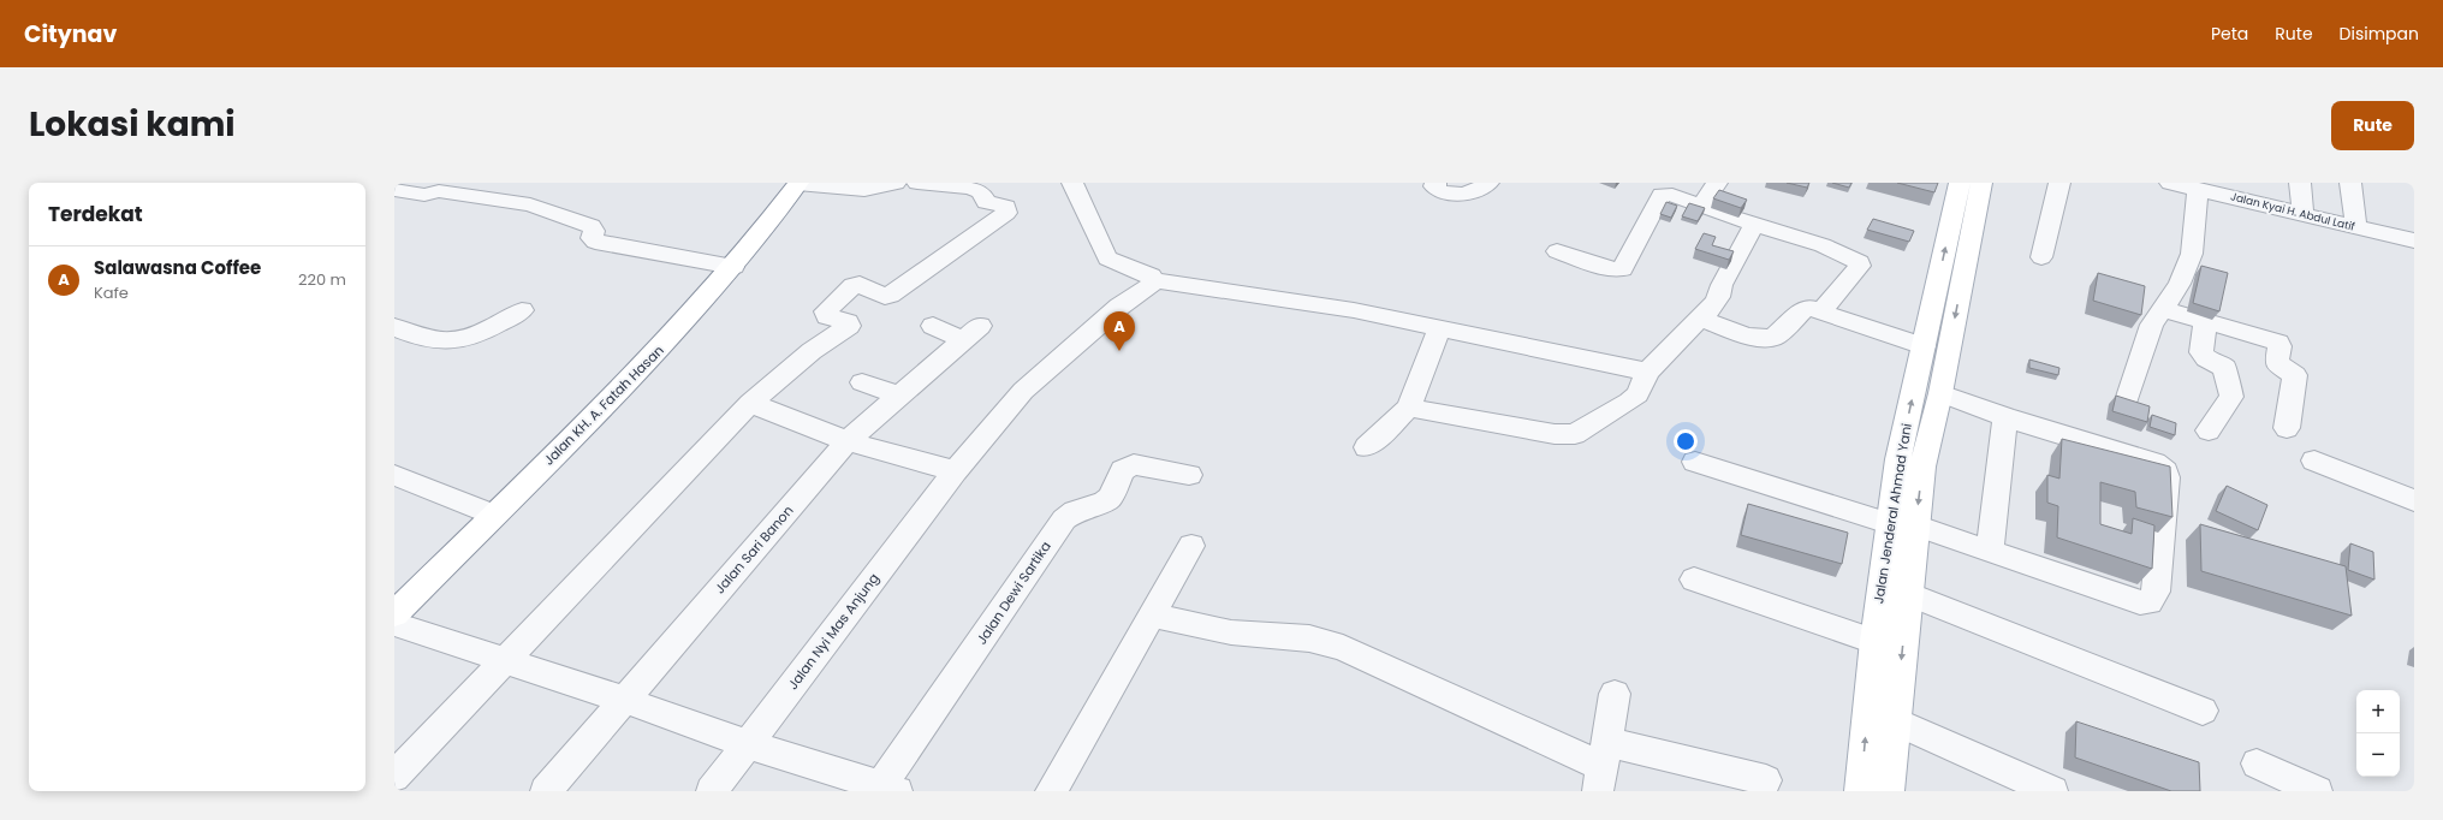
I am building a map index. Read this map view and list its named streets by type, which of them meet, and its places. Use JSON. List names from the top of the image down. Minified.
{"streets":{"main road":["Jalan KH. A. Fatah Hasan","Jalan Jenderal Ahmad Yani"],"street":["Jalan Kyai H. Abdul Latif","Jalan Sari Banon","Jalan Dewi Sartika","Jalan Nyi Mas Anjung"]},"page":{"header":"Citynav","nav":["Peta","Rute","Disimpan"],"title":"Lokasi kami","buttons":"Rute","heading":"Terdekat","list":[{"mark":"A","name":"Salawasna Coffee","note":"Kafe","value":"220 m"}],"pins":"A","map_buttons":["+","−"]}}
